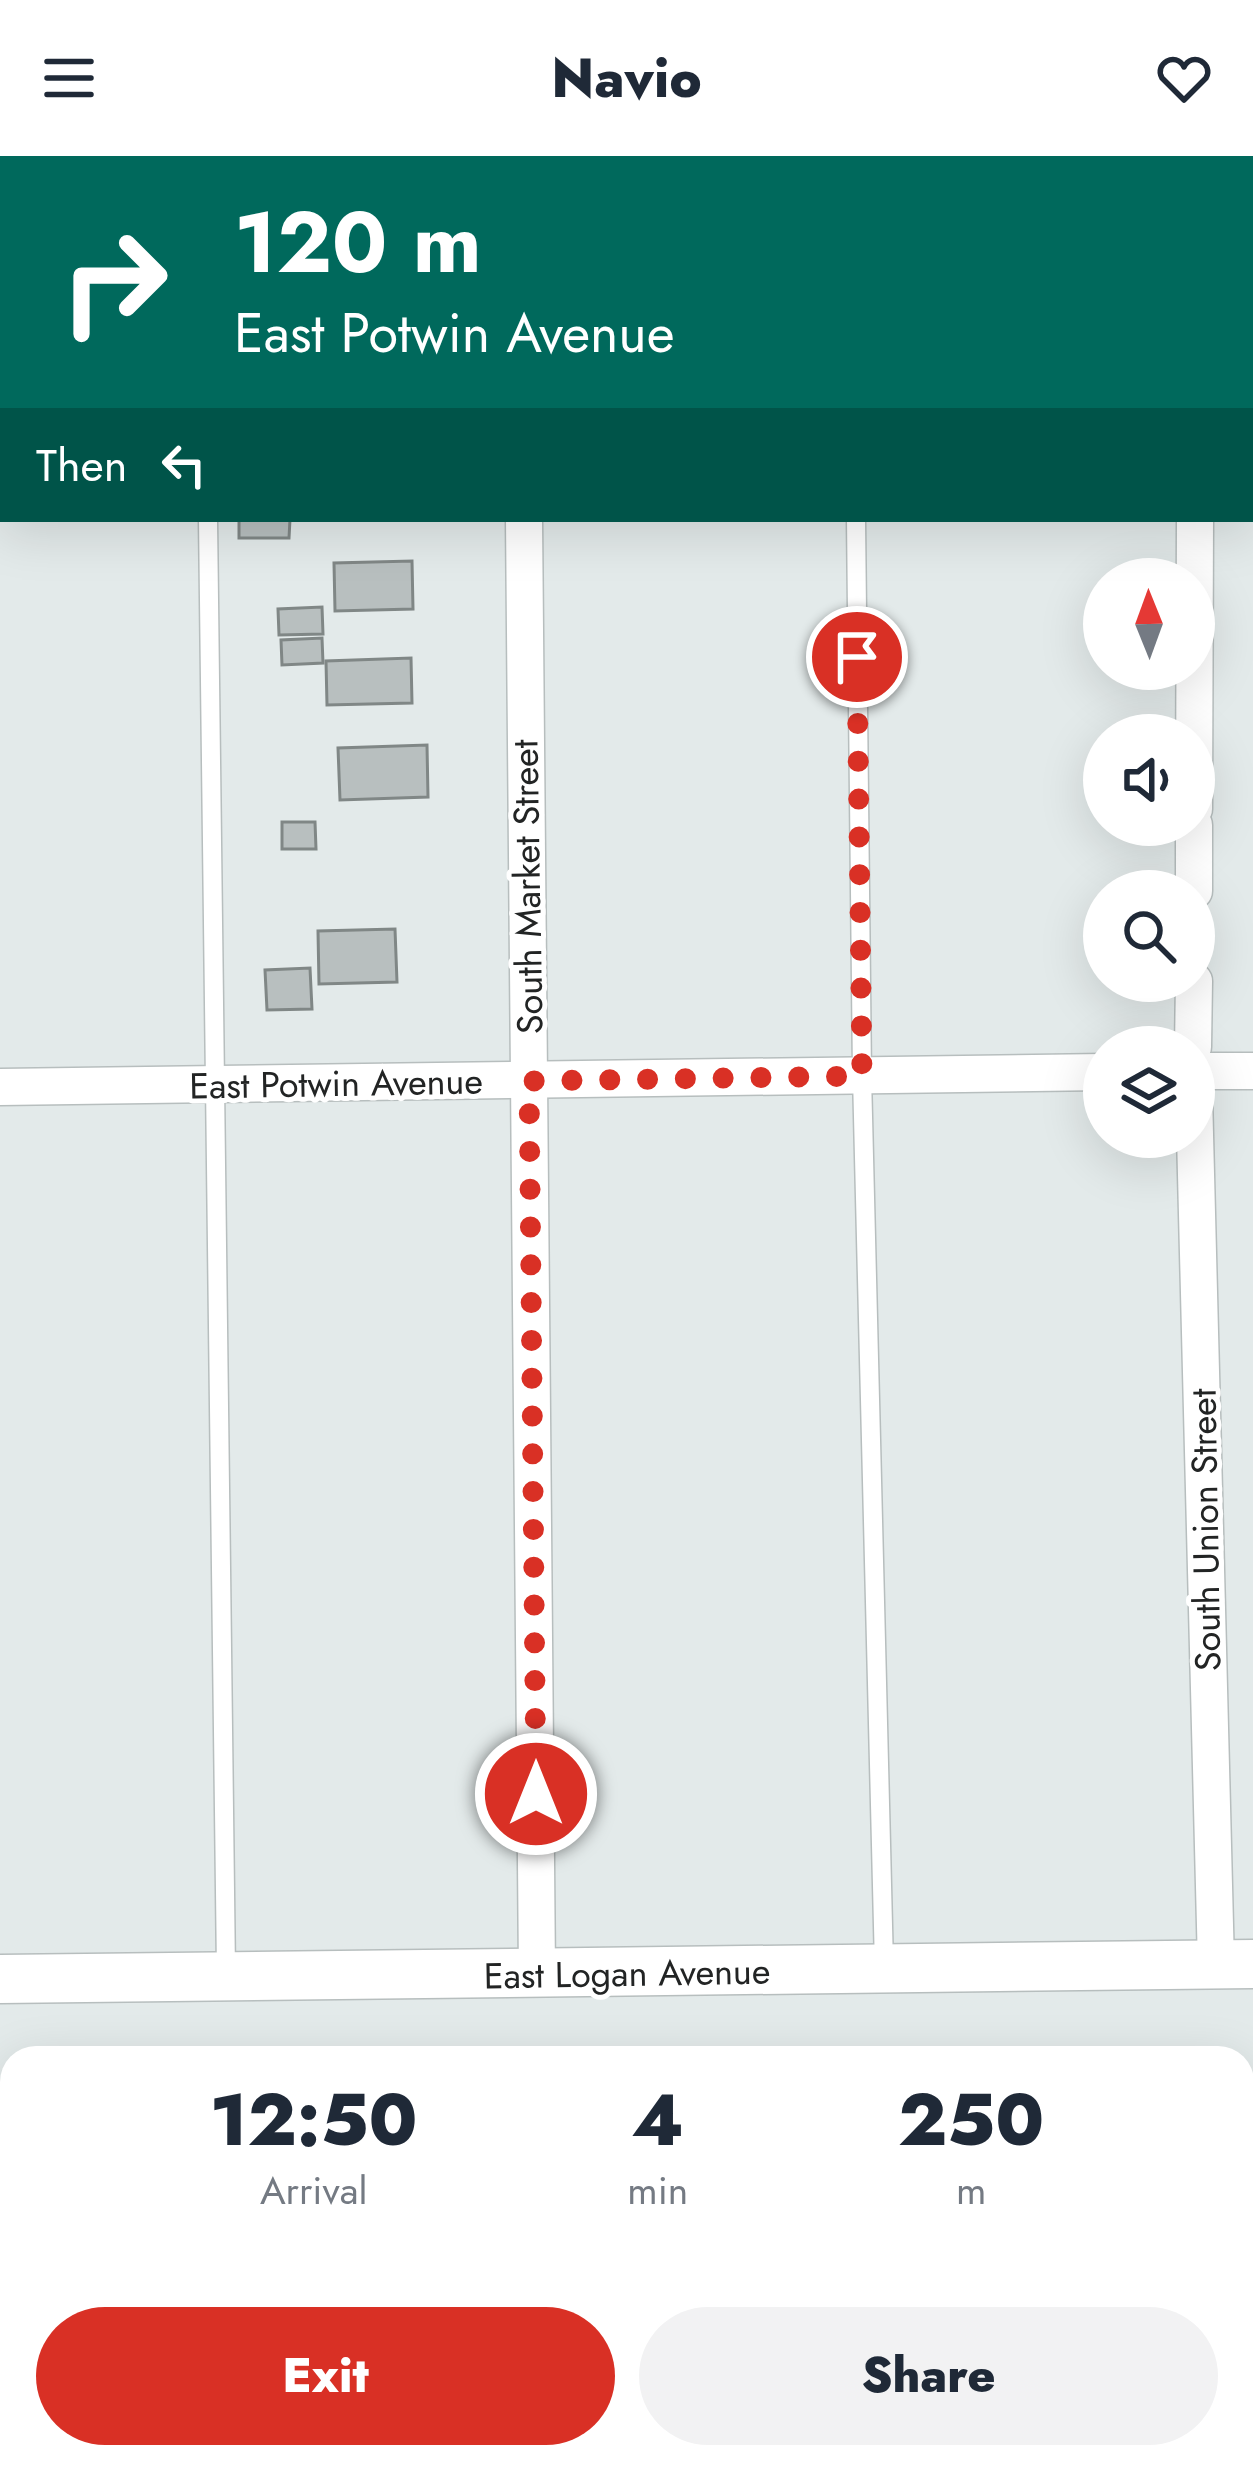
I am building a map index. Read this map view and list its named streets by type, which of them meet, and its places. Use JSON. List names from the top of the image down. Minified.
{"streets":{"street":["South Market Street","East Potwin Avenue","South Union Street","East Logan Avenue"]},"crossings":[["South Market Street","East Potwin Avenue"],["South Market Street","East Logan Avenue"],["South Union Street","East Logan Avenue"]],"north":"top","page":{"header":"Navio","turn":["120 m","East Potwin Avenue"],"then":"Then","eta":["12:50","Arrival","4","min","250","m"],"buttons":["Exit","Share"]}}
